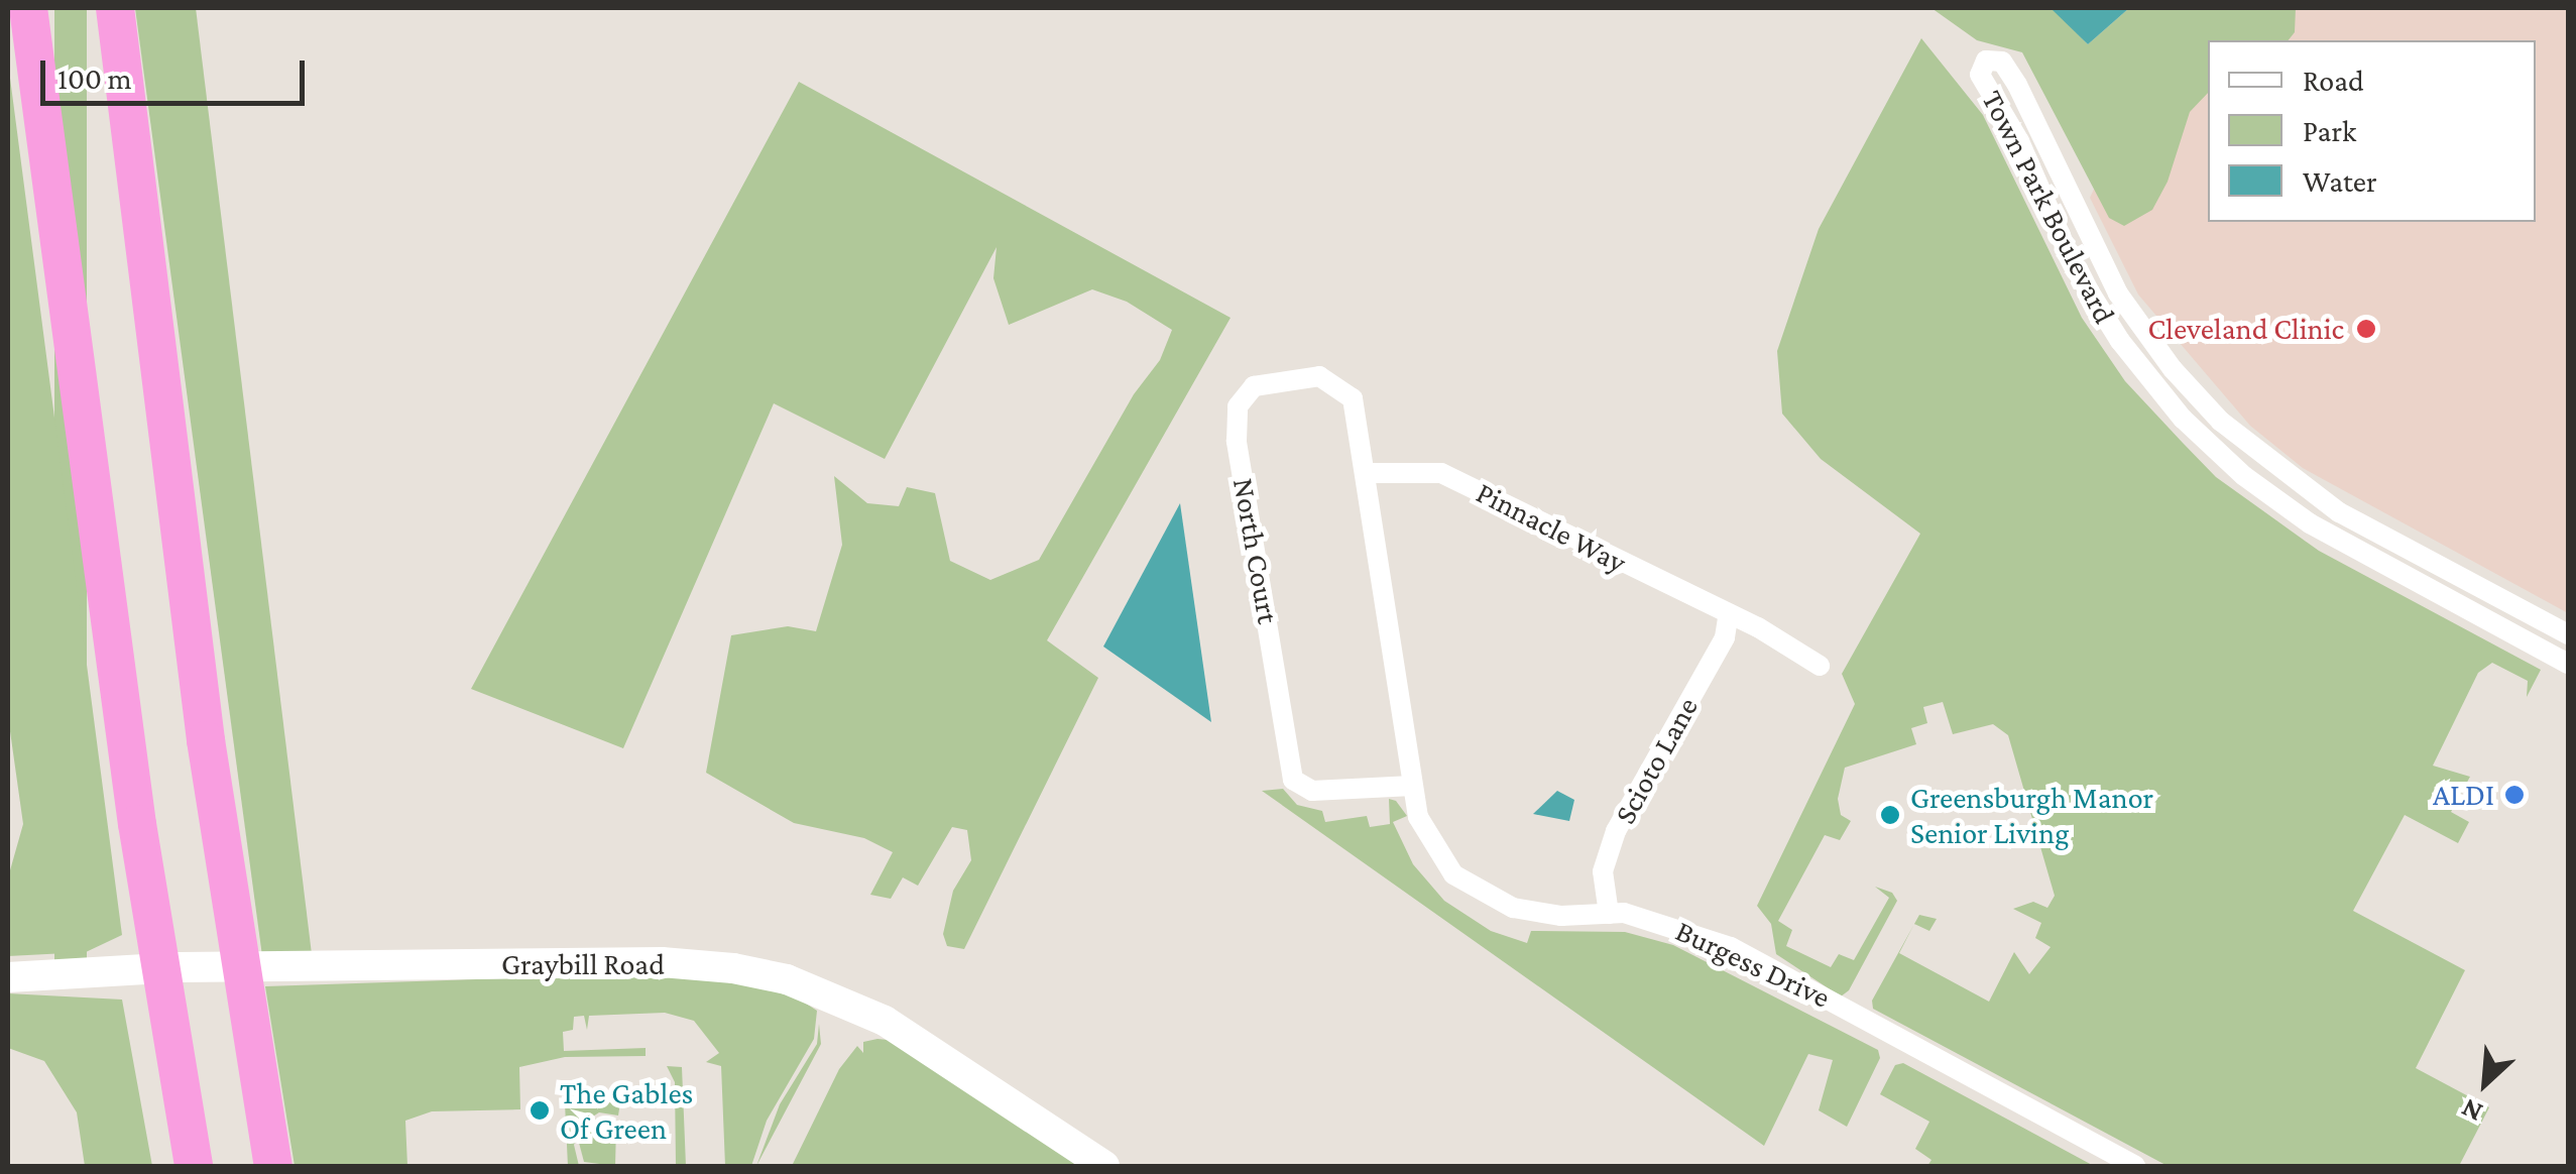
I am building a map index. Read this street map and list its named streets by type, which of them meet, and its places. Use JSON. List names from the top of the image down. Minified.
{"streets":{"street":["Town Park Boulevard","Pinnacle Way","North Court","Scioto Lane","Graybill Road","Burgess Drive"]},"crossings":[["Pinnacle Way","North Court"],["Pinnacle Way","Scioto Lane"],["Pinnacle Way","Burgess Drive"],["North Court","Burgess Drive"],["Scioto Lane","Burgess Drive"]],"places":["Cleveland Clinic","ALDI","Greensburgh Manor Senior Living","The Gables Of Green"],"legend":["Road","Park","Water"],"scale_bar":"100 m","north":"bottom left"}
